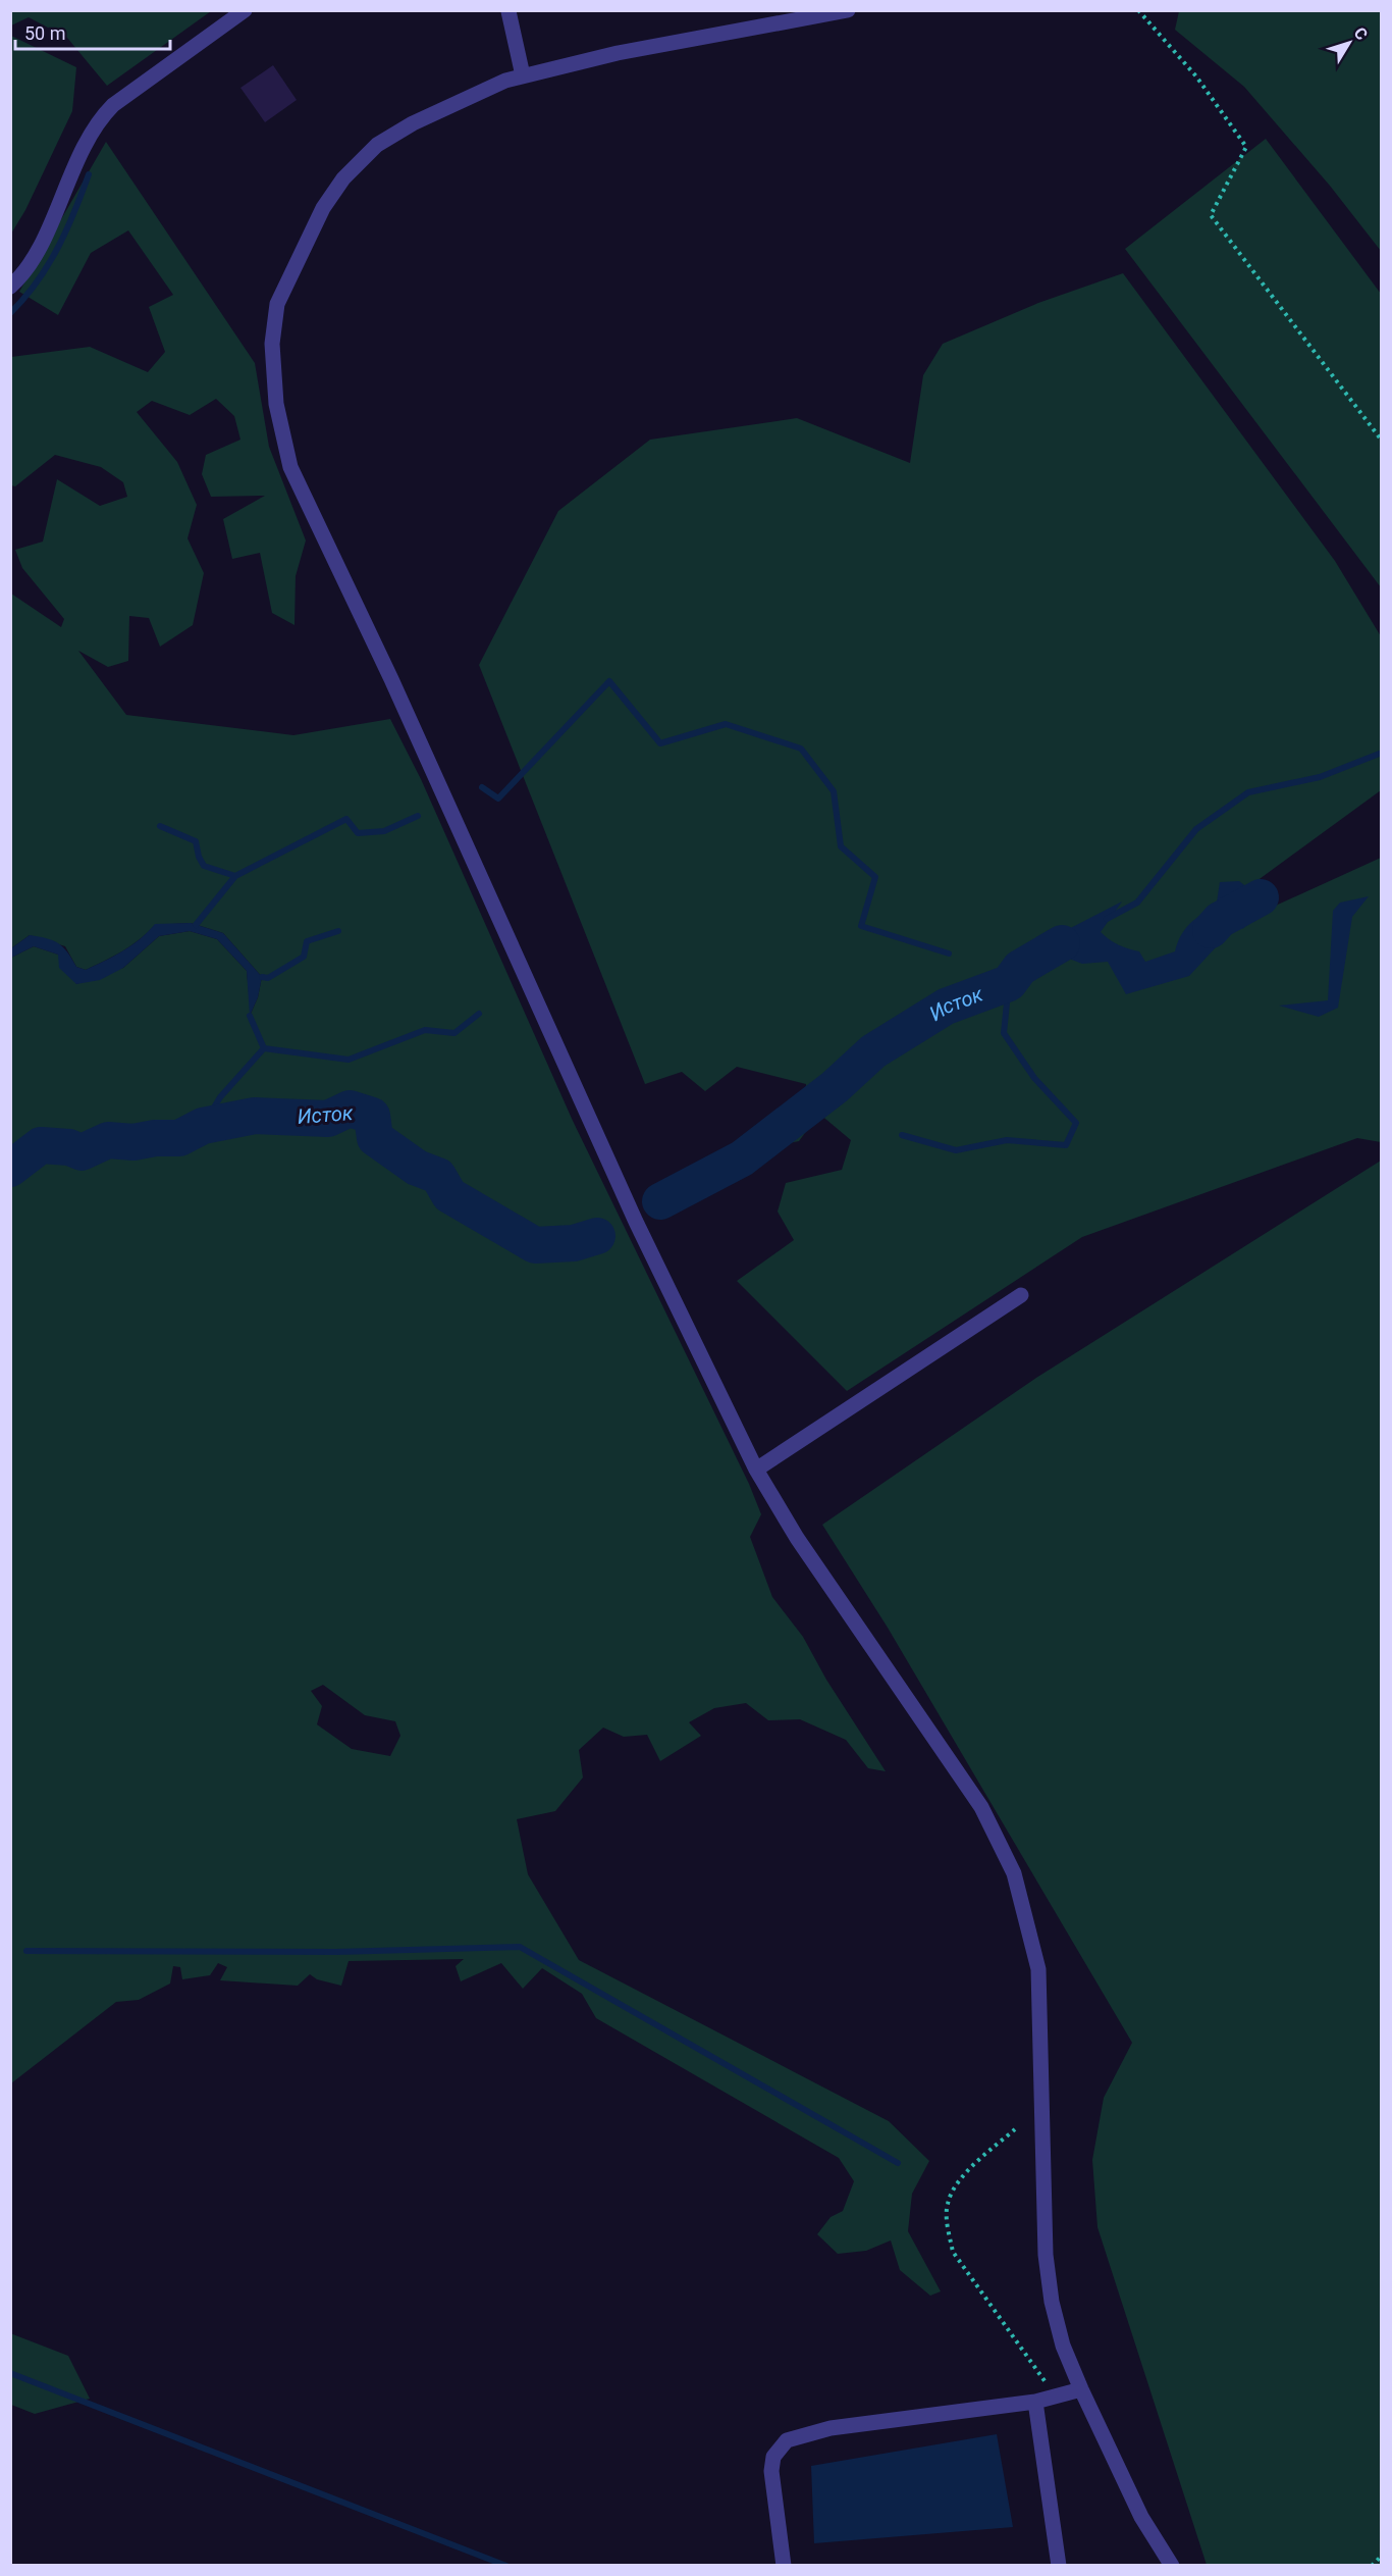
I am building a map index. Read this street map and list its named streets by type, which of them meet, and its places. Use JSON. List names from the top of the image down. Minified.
{"water":["Исток"],"scale_bar":"50 m","north":"top right"}
